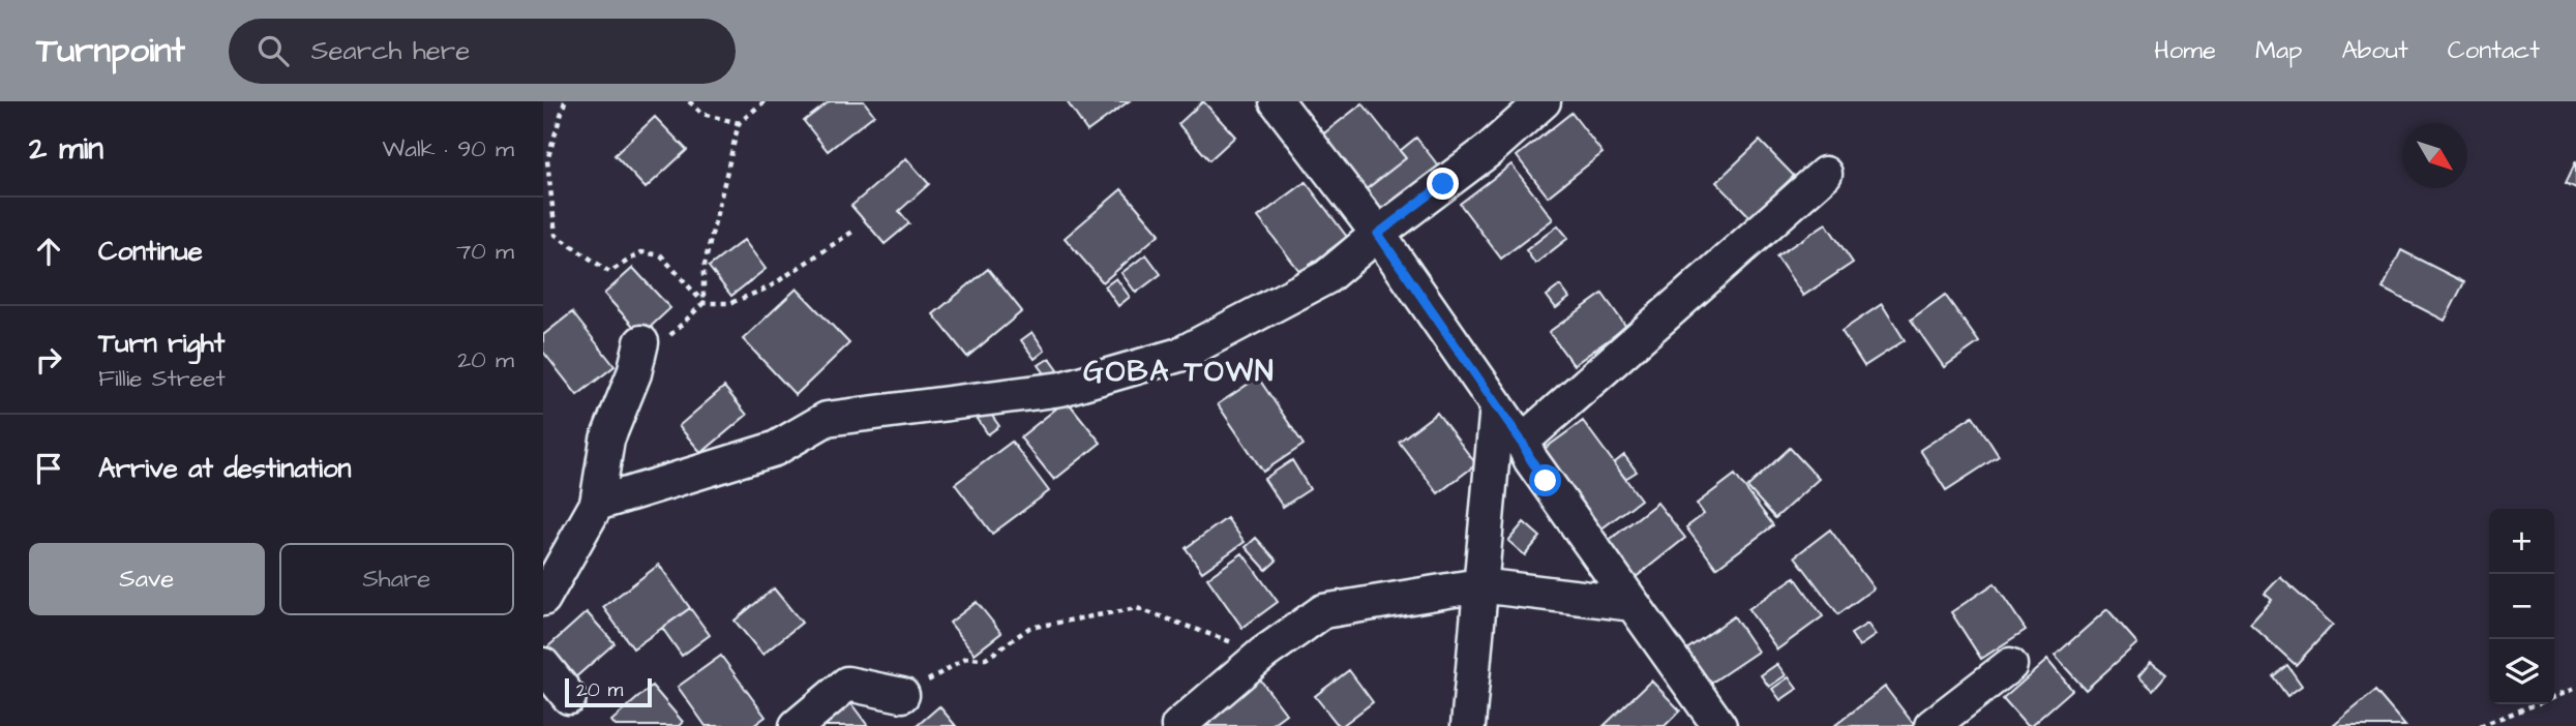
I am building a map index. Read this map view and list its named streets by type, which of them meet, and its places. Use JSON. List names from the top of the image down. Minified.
{"districts":["GOBA TOWN"],"scale_bar":"20 m","north":"bottom right","page":{"header":"Turnpoint","search":"Search here","nav":["Home","Map","About","Contact"],"heading":["2 min","Walk · 90 m"],"list":[["Continue","70 m"],["Turn right","Fillie Street","20 m"],"Arrive at destination"],"map_buttons":["+","−"],"buttons":["Save","Share"],"scale":"20 m"}}
